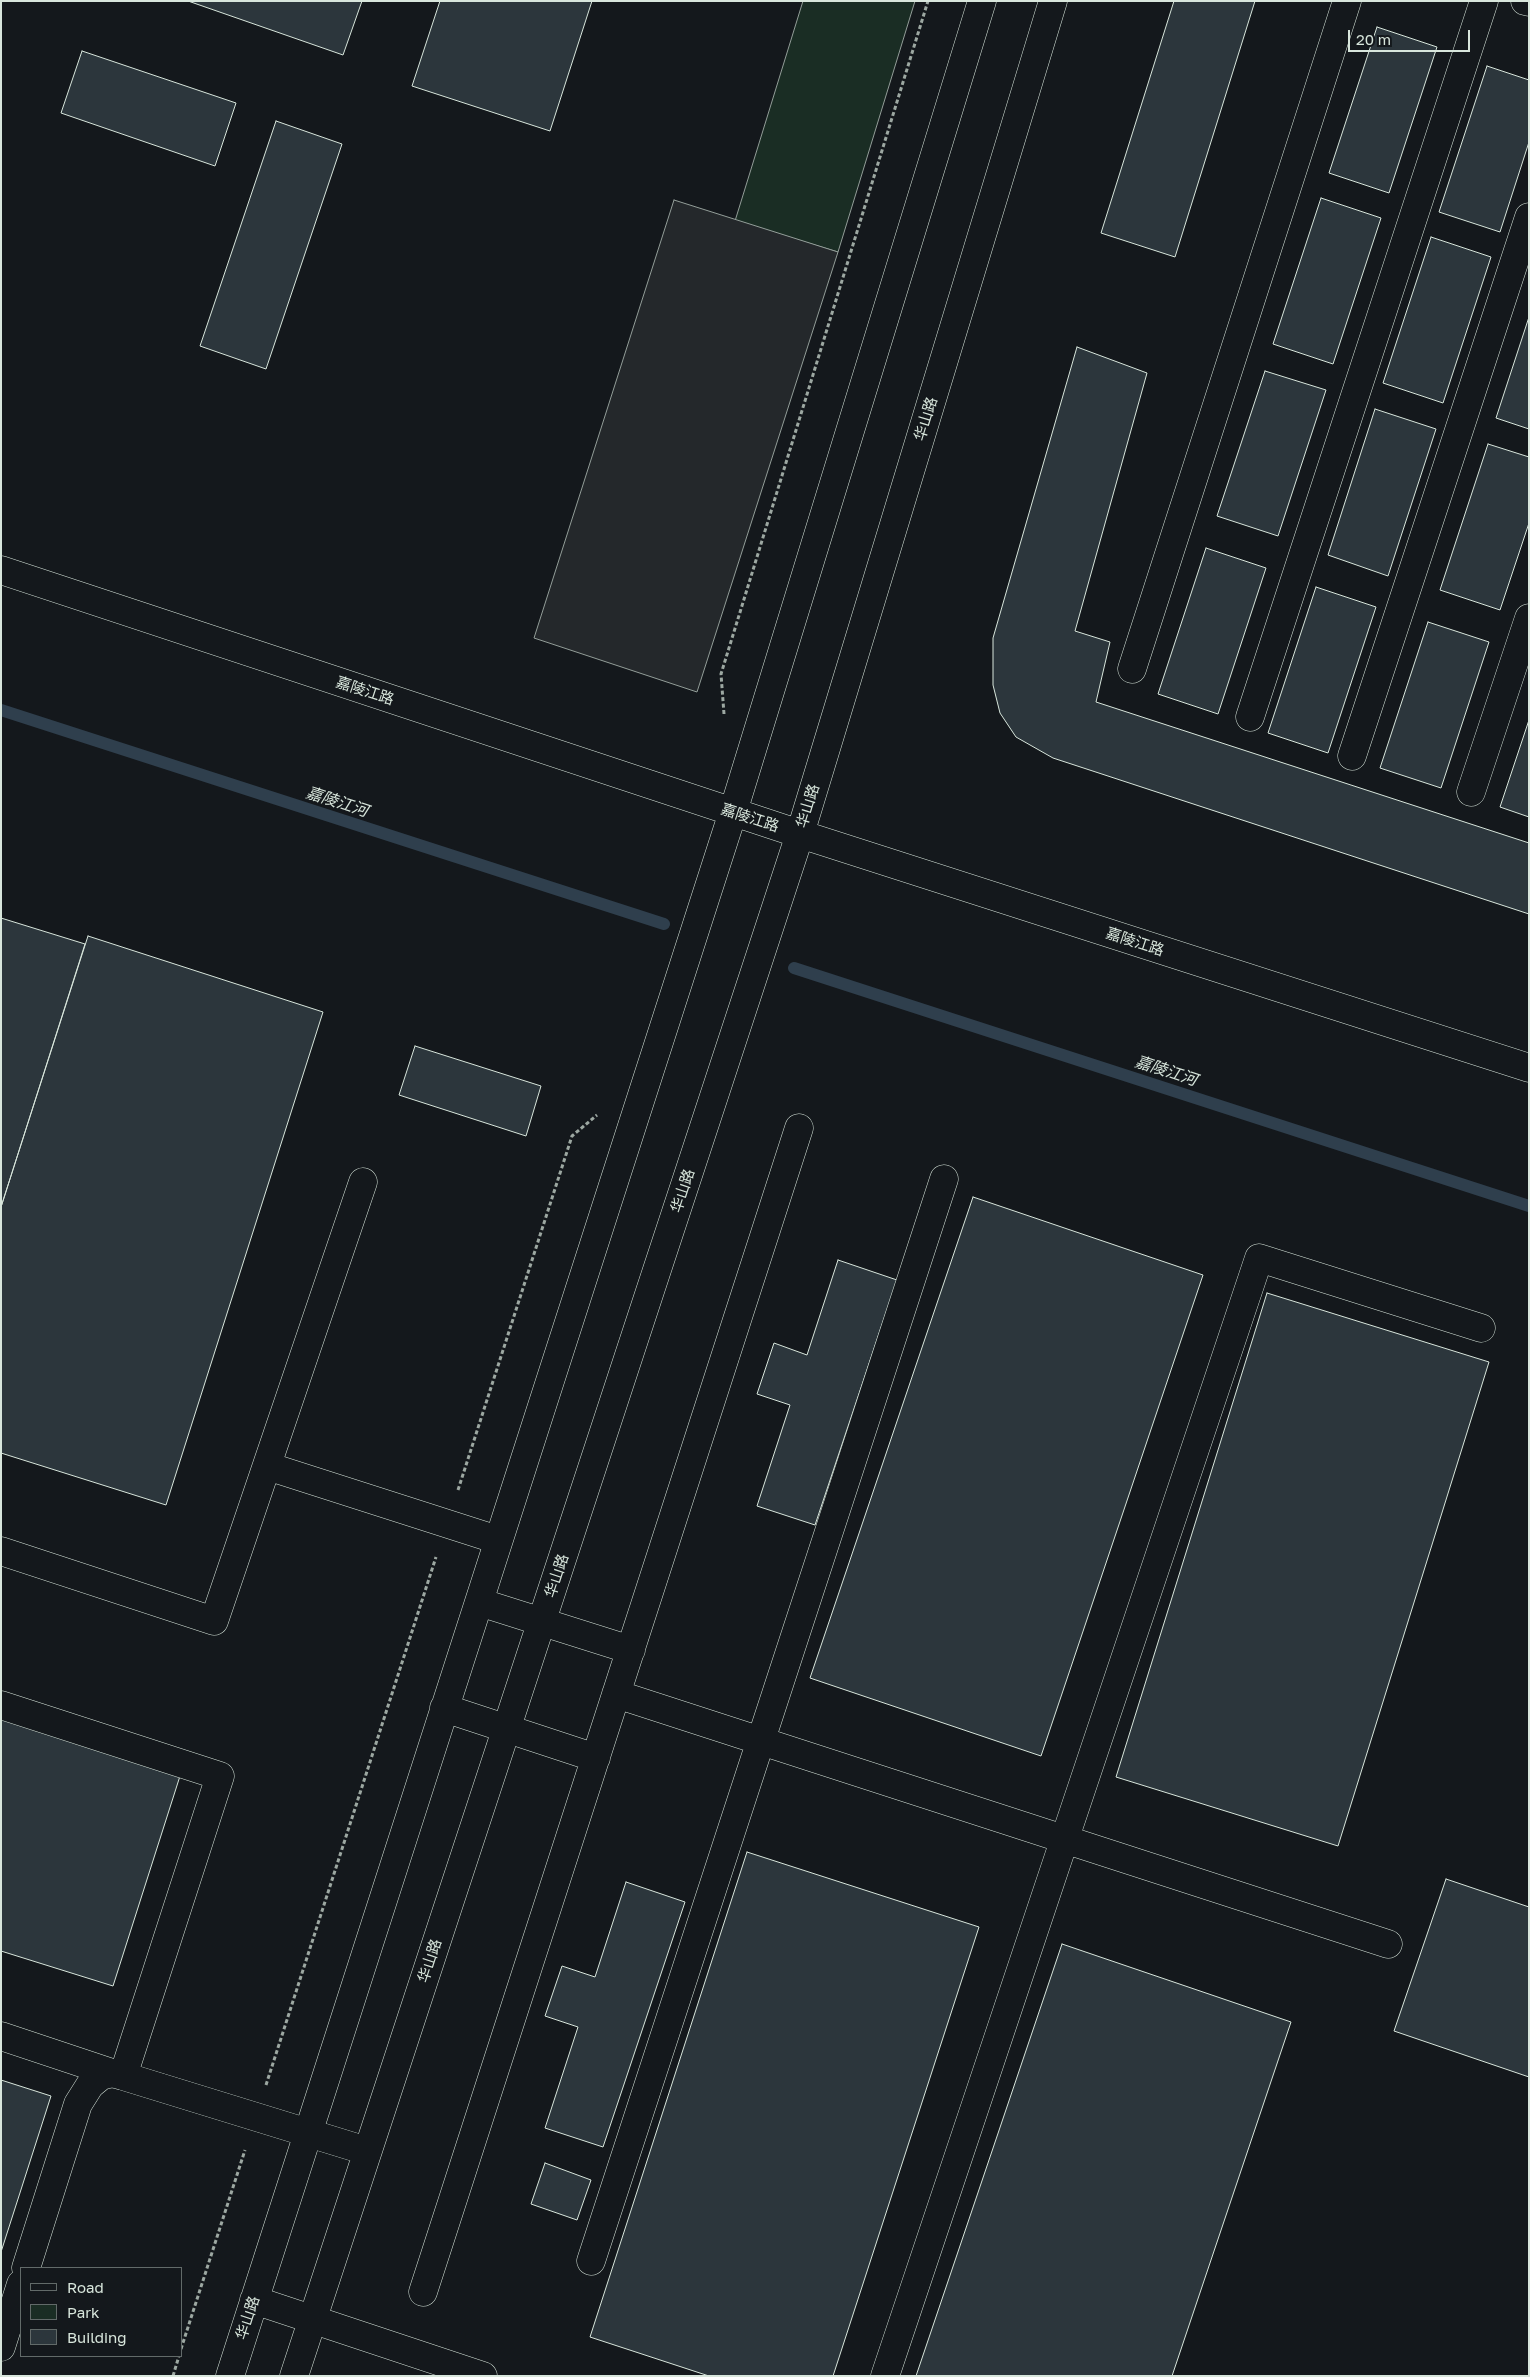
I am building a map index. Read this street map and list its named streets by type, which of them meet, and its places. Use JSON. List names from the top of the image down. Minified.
{"streets":{"street":["华山路","嘉陵江路"]},"crossings":[["华山路","嘉陵江路"]],"water":["嘉陵江河"],"legend":["Road","Park","Building"],"scale_bar":"20 m"}
